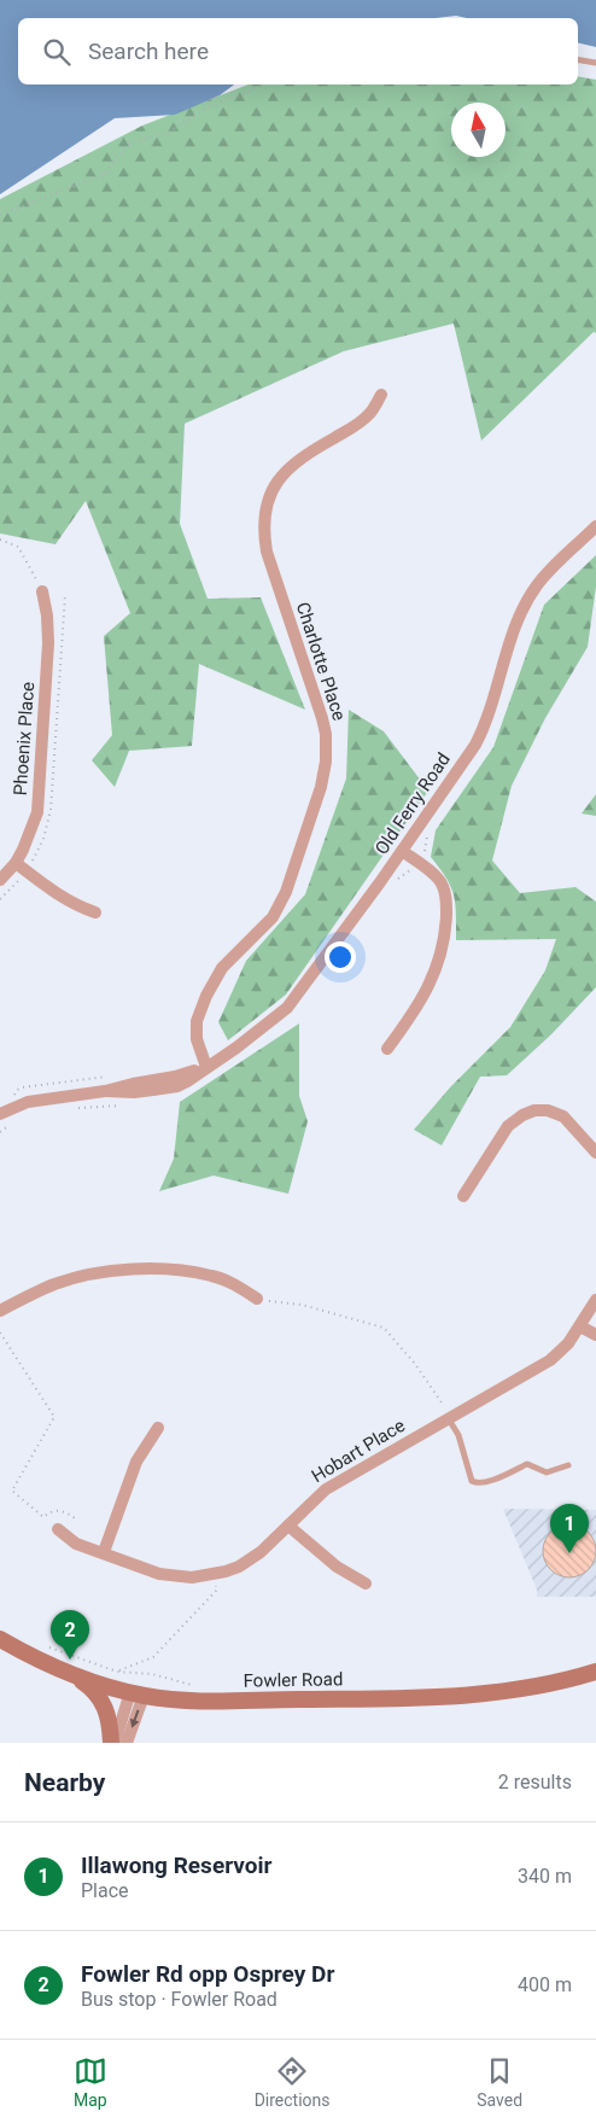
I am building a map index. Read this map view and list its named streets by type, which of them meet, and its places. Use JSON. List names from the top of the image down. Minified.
{"streets":{"street":["Charlotte Place","Phoenix Place","Old Ferry Road","Hobart Place","Fowler Road"]},"crossings":[["Charlotte Place","Old Ferry Road"]],"north":"top","page":{"search":"Search here","pins":["1","2"],"heading":["Nearby","2 results"],"list":[{"mark":"1","name":"Illawong Reservoir","note":"Place","value":"340 m"},{"mark":"2","name":"Fowler Rd opp Osprey Dr","note":"Bus stop · Fowler Road","value":"400 m"}],"nav":["Map","Directions","Saved"]}}
